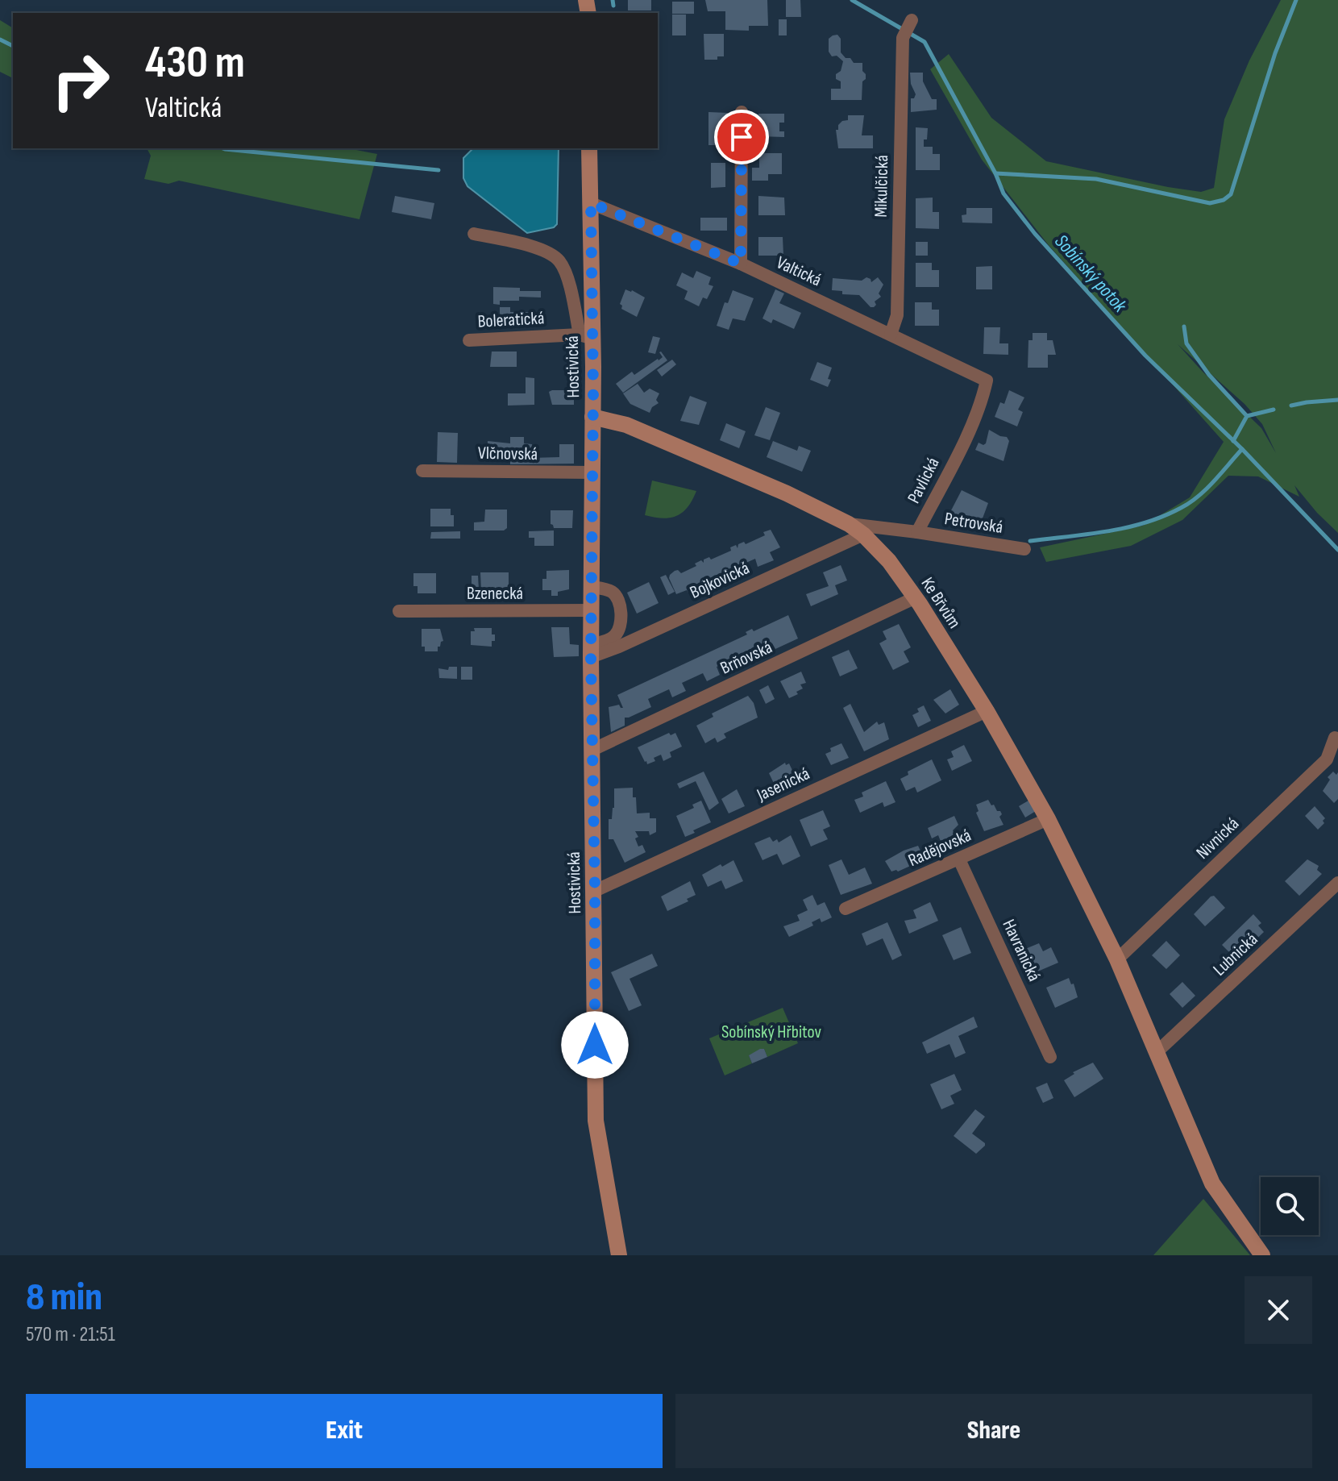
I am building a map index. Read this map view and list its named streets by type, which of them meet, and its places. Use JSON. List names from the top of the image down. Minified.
{"streets":{"street":["Mikulčická","Valtická","Boleratická","Hostivická","Vlčnovská","Pavlická","Petrovská","Bojkovická","Bzenecká","Ke Břvům","Brňovská","Jasenická","Nivnická","Radějovská","Havranická","Lubnická"]},"crossings":[["Mikulčická","Valtická"],["Valtická","Hostivická"],["Valtická","Pavlická"],["Boleratická","Hostivická"],["Hostivická","Vlčnovská"],["Hostivická","Bojkovická"],["Hostivická","Bzenecká"],["Hostivická","Ke Břvům"],["Hostivická","Brňovská"],["Hostivická","Jasenická"],["Pavlická","Petrovská"],["Pavlická","Ke Břvům"],["Bojkovická","Ke Břvům"],["Ke Břvům","Brňovská"],["Ke Břvům","Jasenická"],["Ke Břvům","Nivnická"],["Ke Břvům","Radějovská"],["Ke Břvům","Lubnická"],["Radějovská","Havranická"]],"water":["Sobínský potok"],"parks":["Sobínský Hřbitov"],"page":{"turn":["430 m","Valtická"],"heading":["8 min","570 m · 21:51"],"buttons":["Exit","Share"]}}
